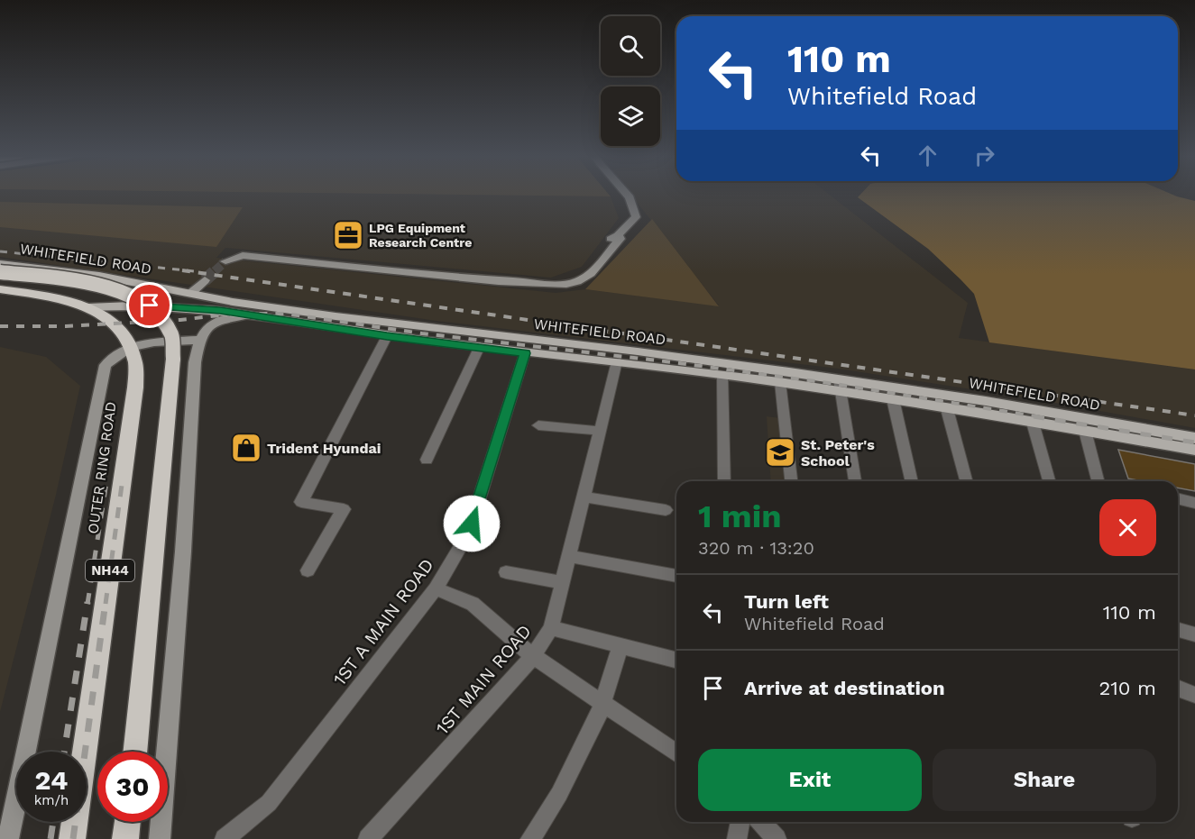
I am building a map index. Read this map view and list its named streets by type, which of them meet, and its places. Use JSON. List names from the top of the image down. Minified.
{"streets":{"highway":["OUTER RING ROAD","NH44"],"main road":["WHITEFIELD ROAD"],"street":["1ST A MAIN ROAD","1ST MAIN ROAD"]},"crossings":[["WHITEFIELD ROAD","OUTER RING ROAD"],["WHITEFIELD ROAD","1ST A MAIN ROAD"],["WHITEFIELD ROAD","1ST MAIN ROAD"]],"places":{"office":["LPG Equipment Research Centre"],"shop":["Trident Hyundai"],"school or university":["St. Peter's School"]},"page":{"turn":["110 m","Whitefield Road"],"heading":["1 min","320 m · 13:20"],"list":[{"name":"Turn left","note":"Whitefield Road","value":"110 m"},{"name":"Arrive at destination","value":"210 m"}],"buttons":["Exit","Share"],"speed":"24 km/h","limit":"30"}}
